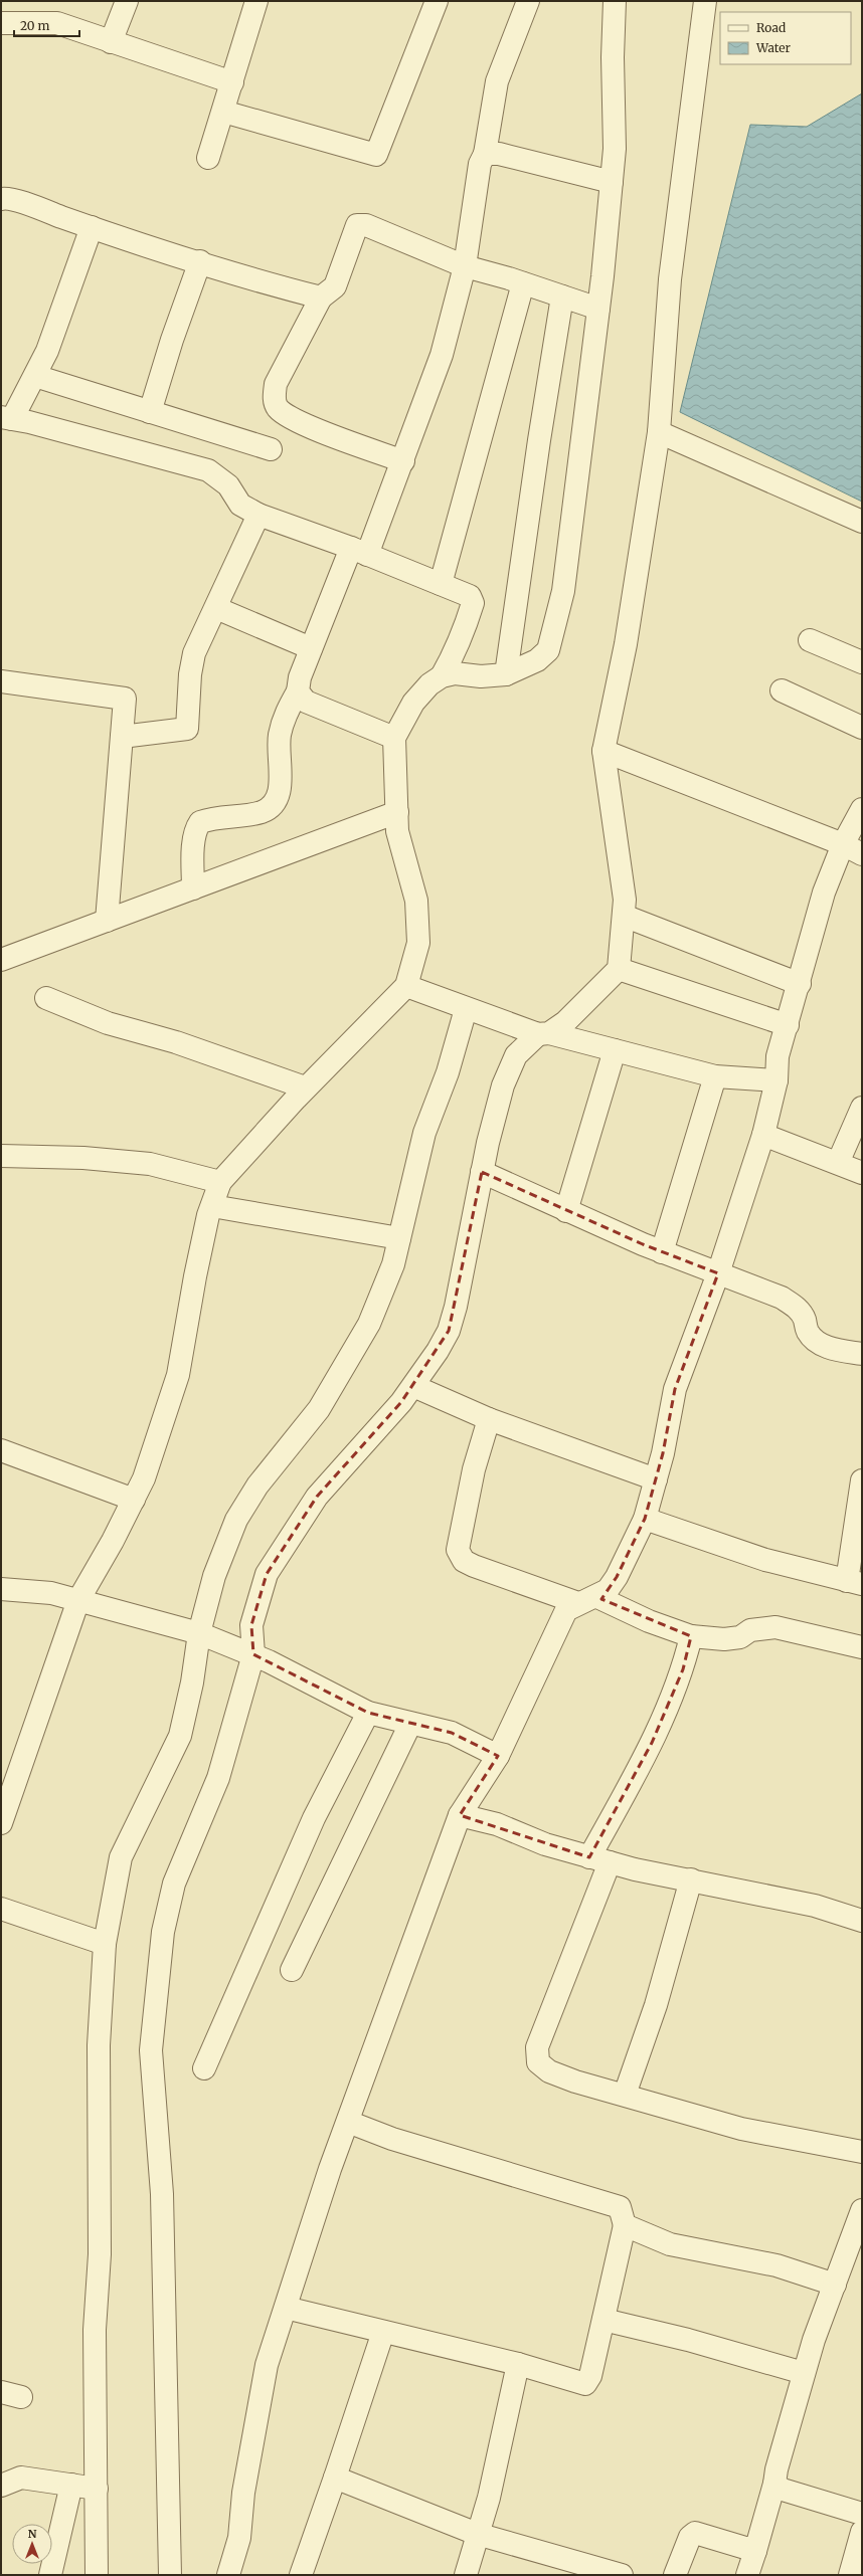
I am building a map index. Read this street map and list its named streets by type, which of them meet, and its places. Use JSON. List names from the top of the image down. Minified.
{"legend":["Road","Water"],"scale_bar":"20 m","north":"top"}
